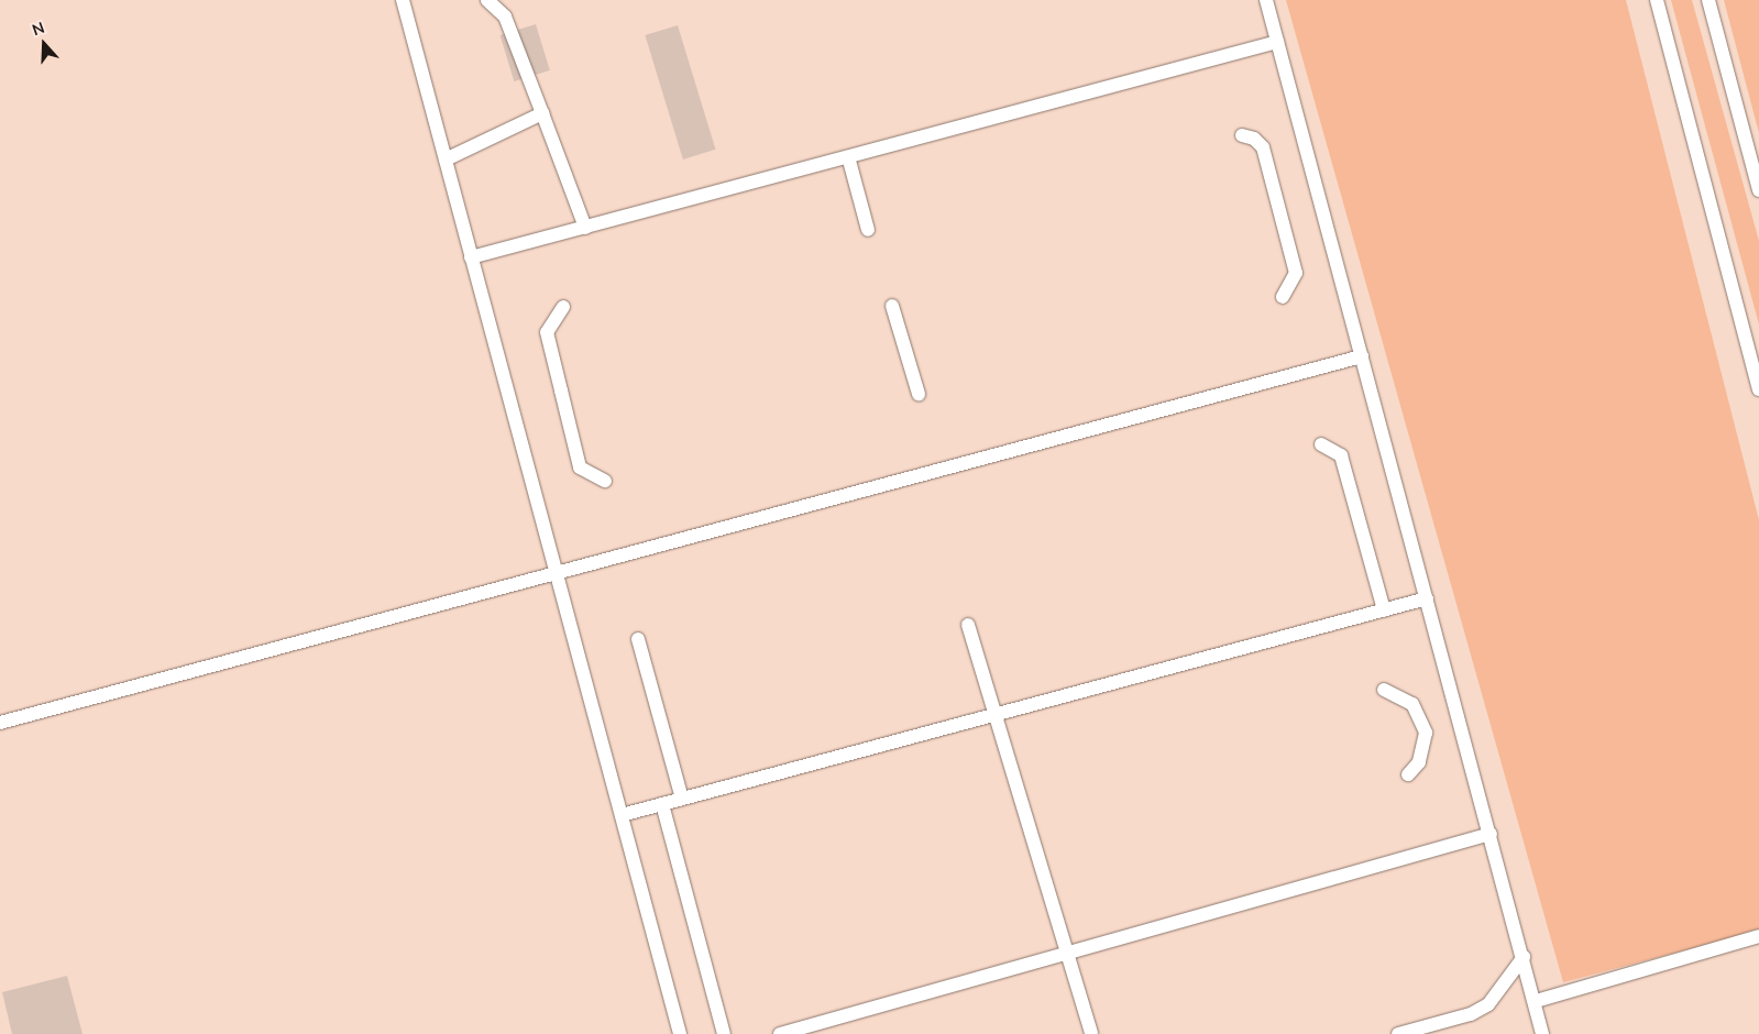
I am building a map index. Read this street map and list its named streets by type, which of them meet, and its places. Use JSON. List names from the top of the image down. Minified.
{"north":"top"}
